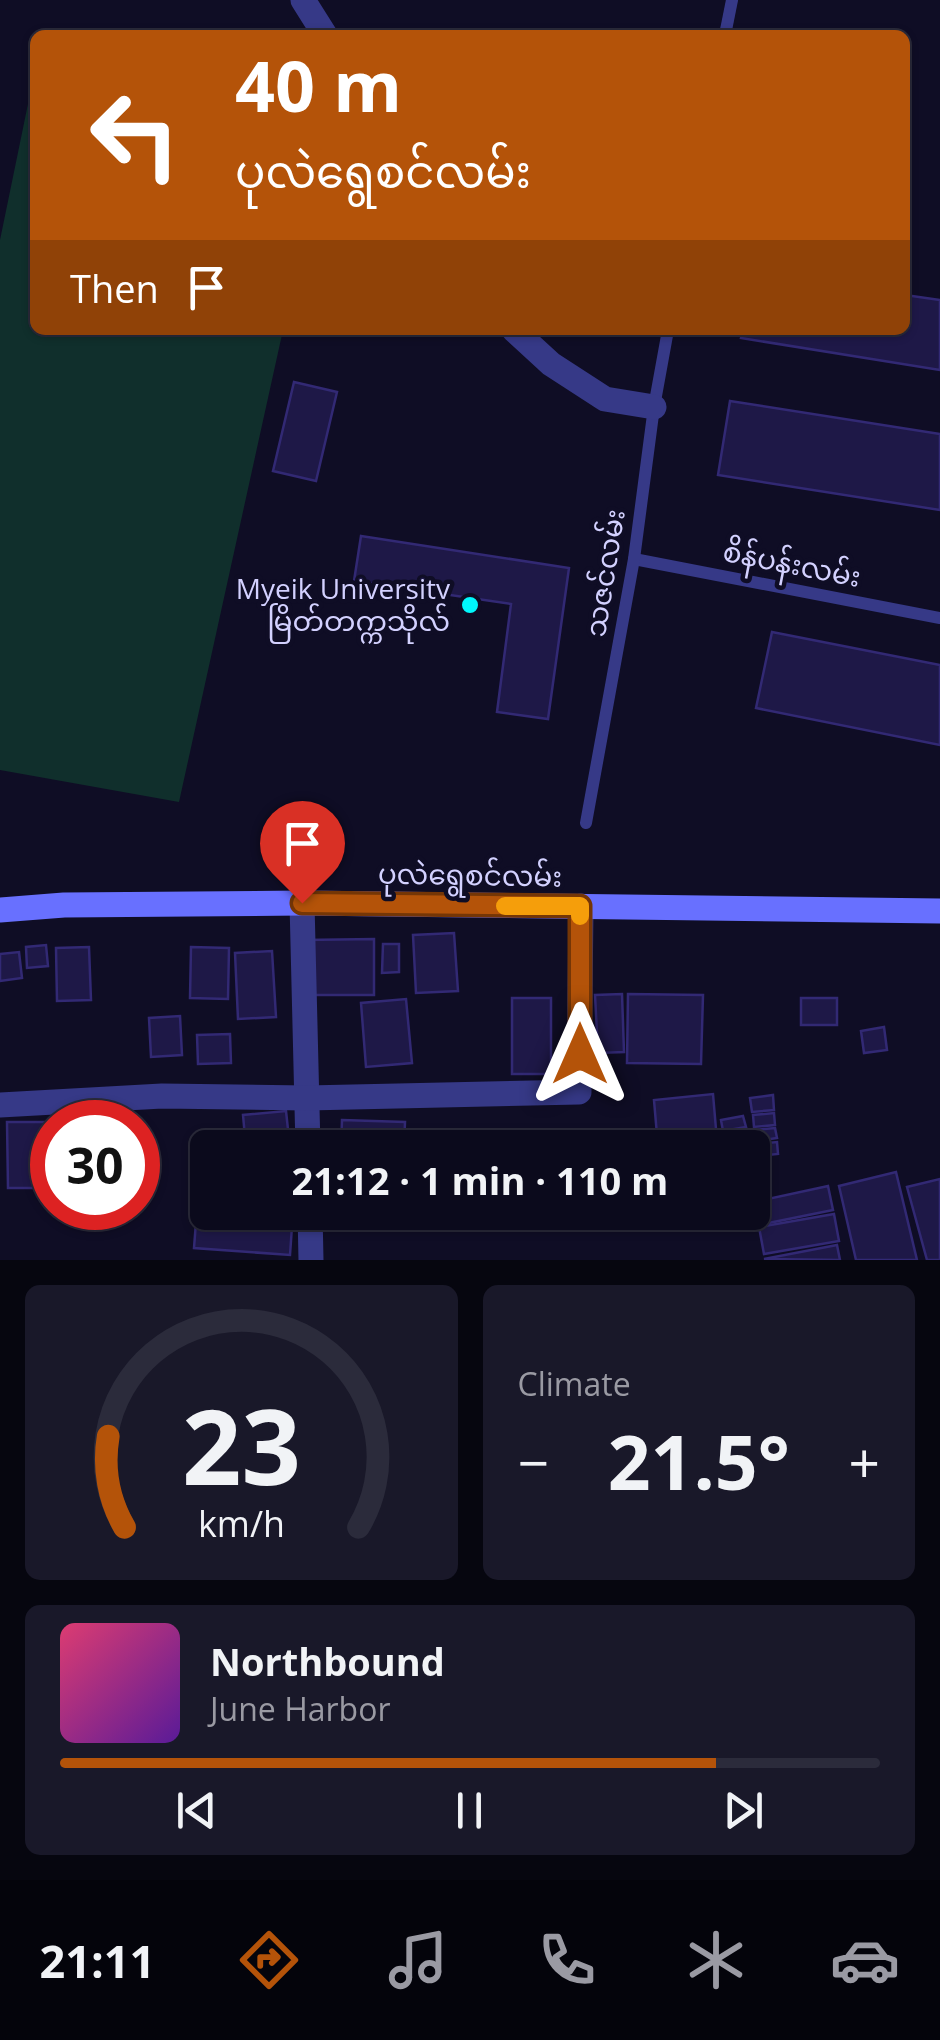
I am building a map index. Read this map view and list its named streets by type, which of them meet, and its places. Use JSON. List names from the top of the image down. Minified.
{"streets":{"street":["ပုလဲရွေစင်လမ်း"],"lane":["စိန်ပန်းလမ်း","သဇင်လမ်း"]},"crossings":[["စိန်ပန်းလမ်း","သဇင်လမ်း"]],"places":["Myeik University မြိတ်တက္ကသိုလ်"],"page":{"turn":["40 m","ပုလဲရွေစင်လမ်း"],"then":"Then","limit":"30","trip":"21:12 · 1 min · 110 m","tile":"Climate","heat":["−","21.5°","+"],"song":["Northbound","June Harbor"],"tabs":"21:11","gauge":["23","km/h"]}}
